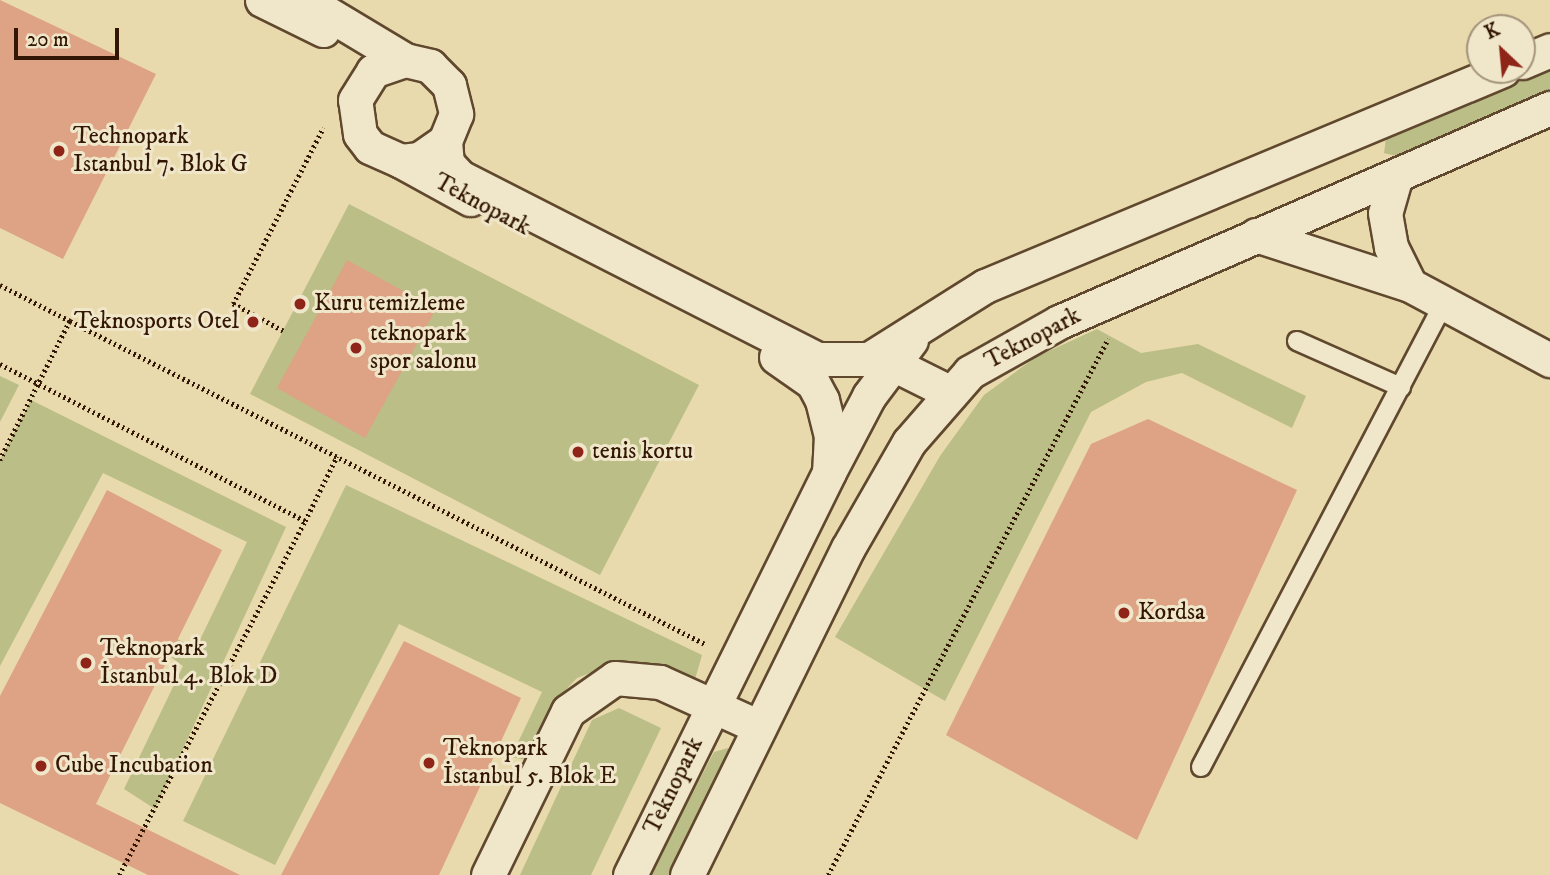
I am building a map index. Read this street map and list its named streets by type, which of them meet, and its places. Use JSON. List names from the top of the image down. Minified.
{"streets":{"street":["Teknopark"]},"places":["Technopark Istanbul 7. Blok G","Kuru temizleme","Teknosports Otel","teknopark spor salonu","tenis kortu","Kordsa","Teknopark İstanbul 4. Blok D","Teknopark İstanbul 5. Blok E","Cube Incubation"],"scale_bar":"20 m","north":"top left"}
